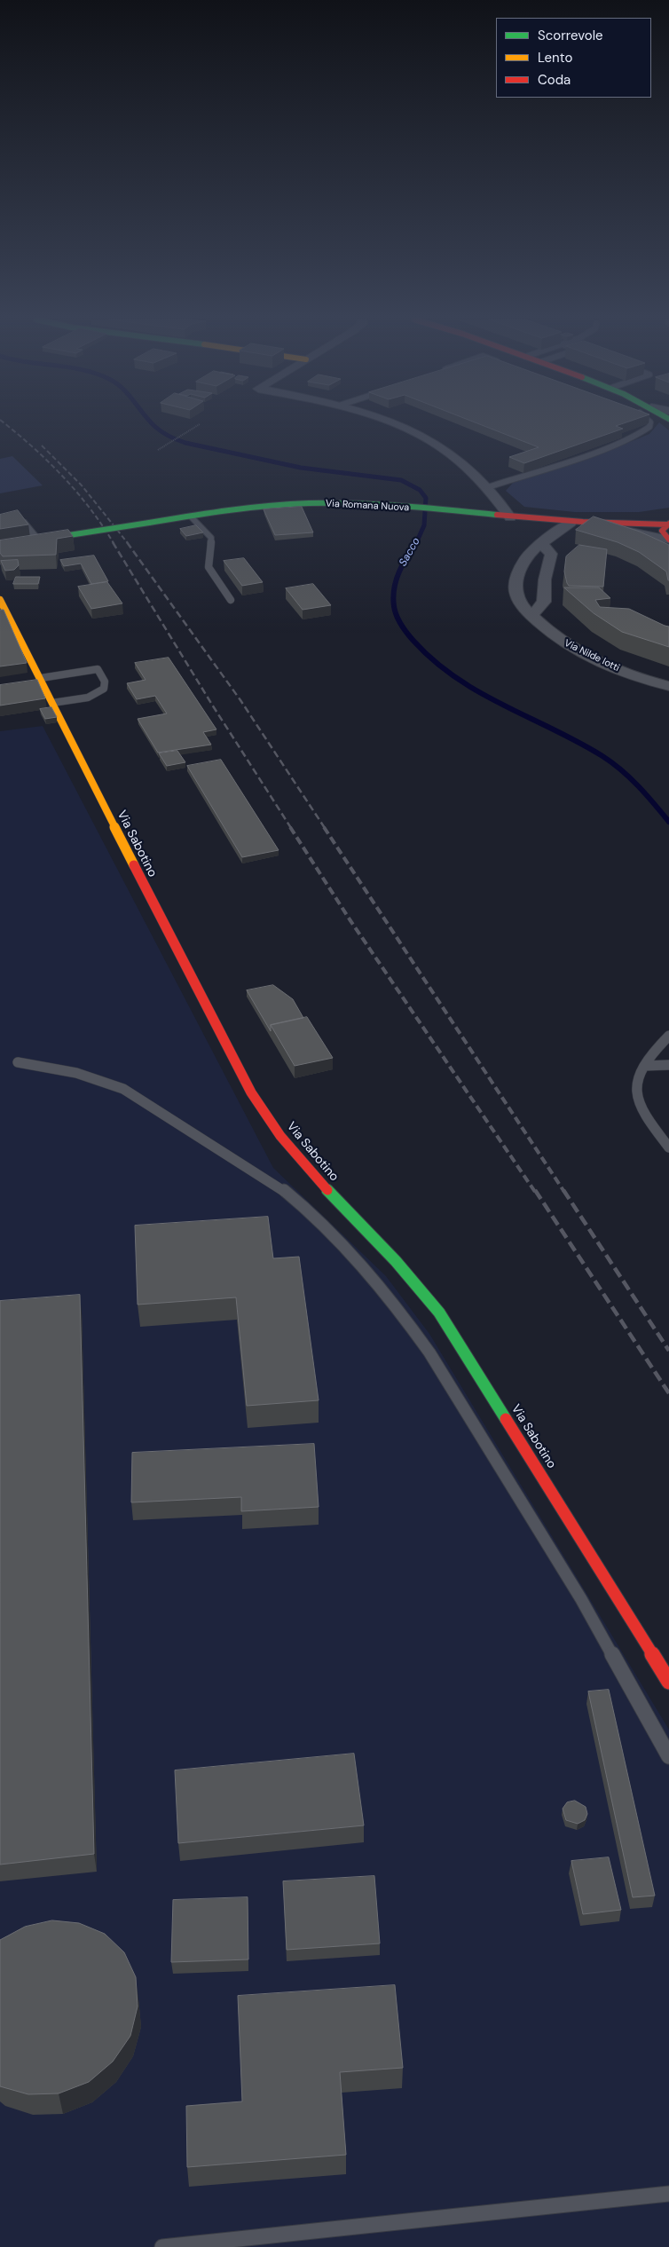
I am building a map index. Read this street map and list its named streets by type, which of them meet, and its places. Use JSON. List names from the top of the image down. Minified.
{"streets":{"street":["Via Romana Nuova","Via Nilde Iotti","Via Sabotino"]},"crossings":[["Via Romana Nuova","Via Nilde Iotti"]],"water":["Sacco"],"legend":["Scorrevole","Lento","Coda"]}
